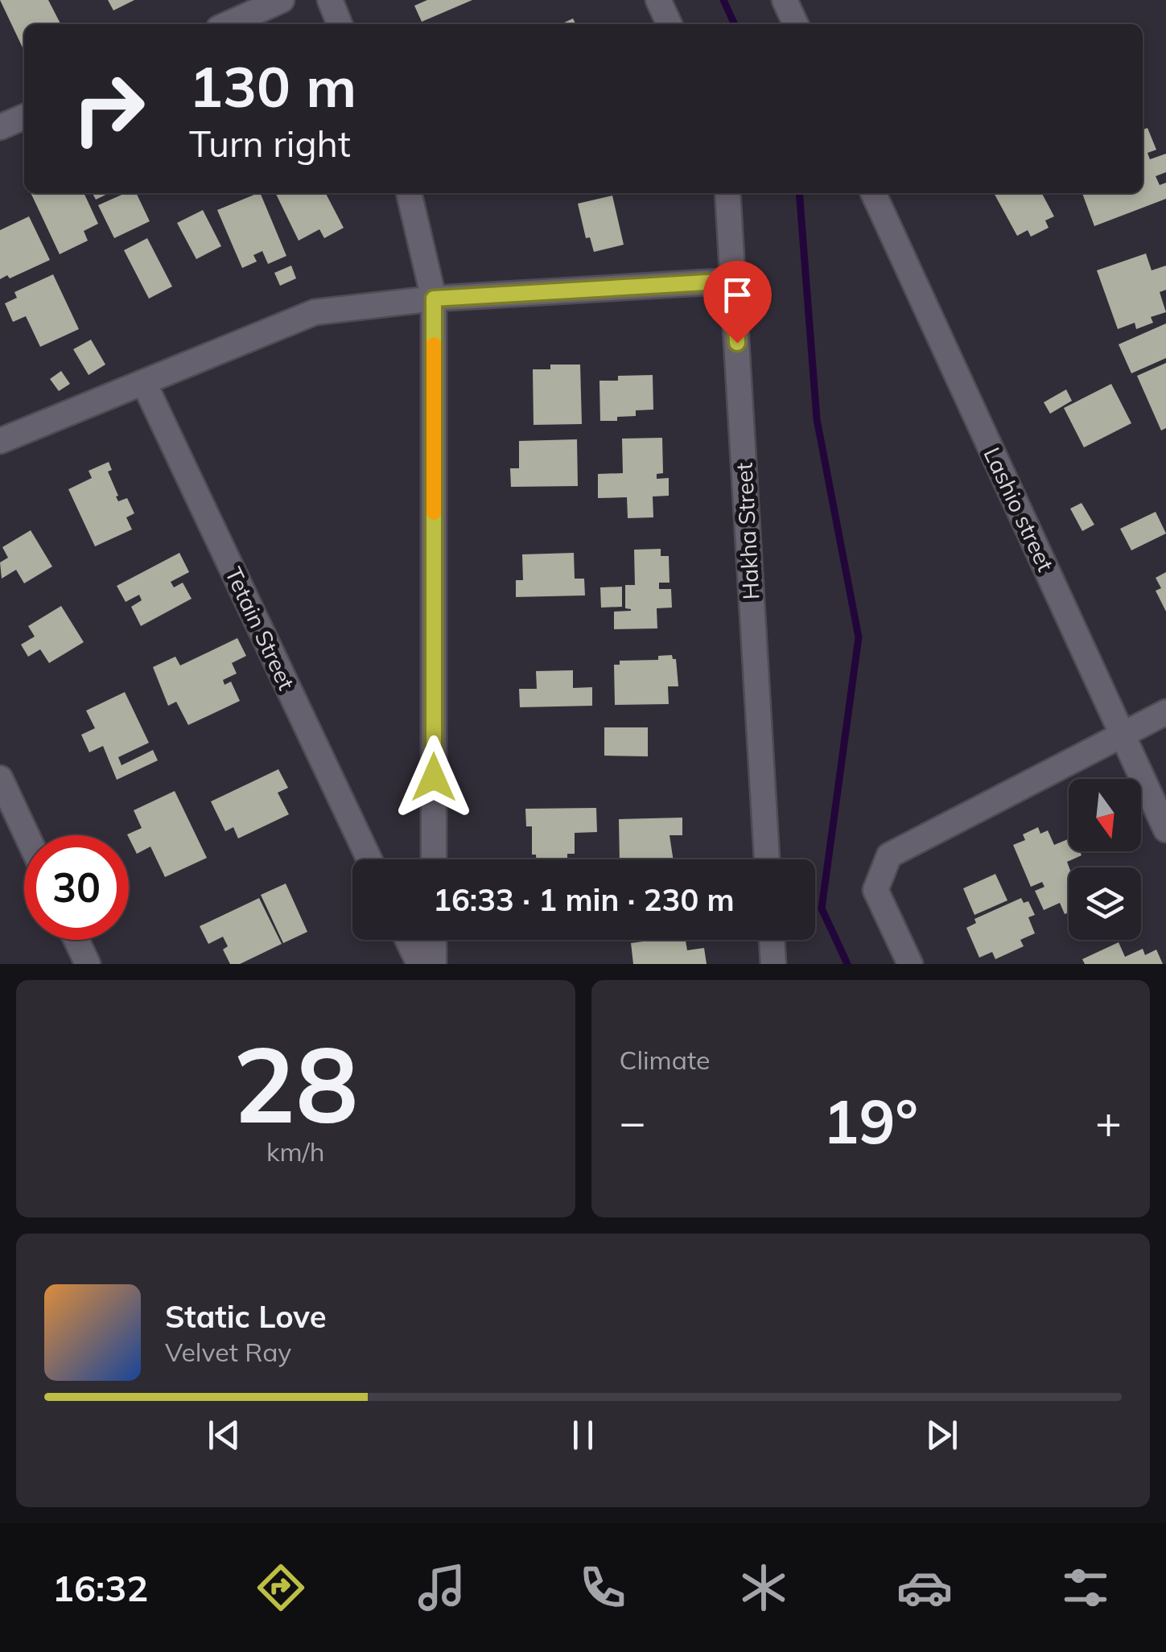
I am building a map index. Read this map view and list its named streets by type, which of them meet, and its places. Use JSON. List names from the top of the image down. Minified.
{"streets":{"street":["Lashio street","Hakha Street","Tetain Street"]},"north":"bottom","page":{"turn":["130 m","Turn right"],"limit":"30","trip":"16:33 · 1 min · 230 m","tile":[["28","km/h"],"Climate"],"heat":["−","19°","+"],"song":["Static Love","Velvet Ray"],"tabs":"16:32"}}
